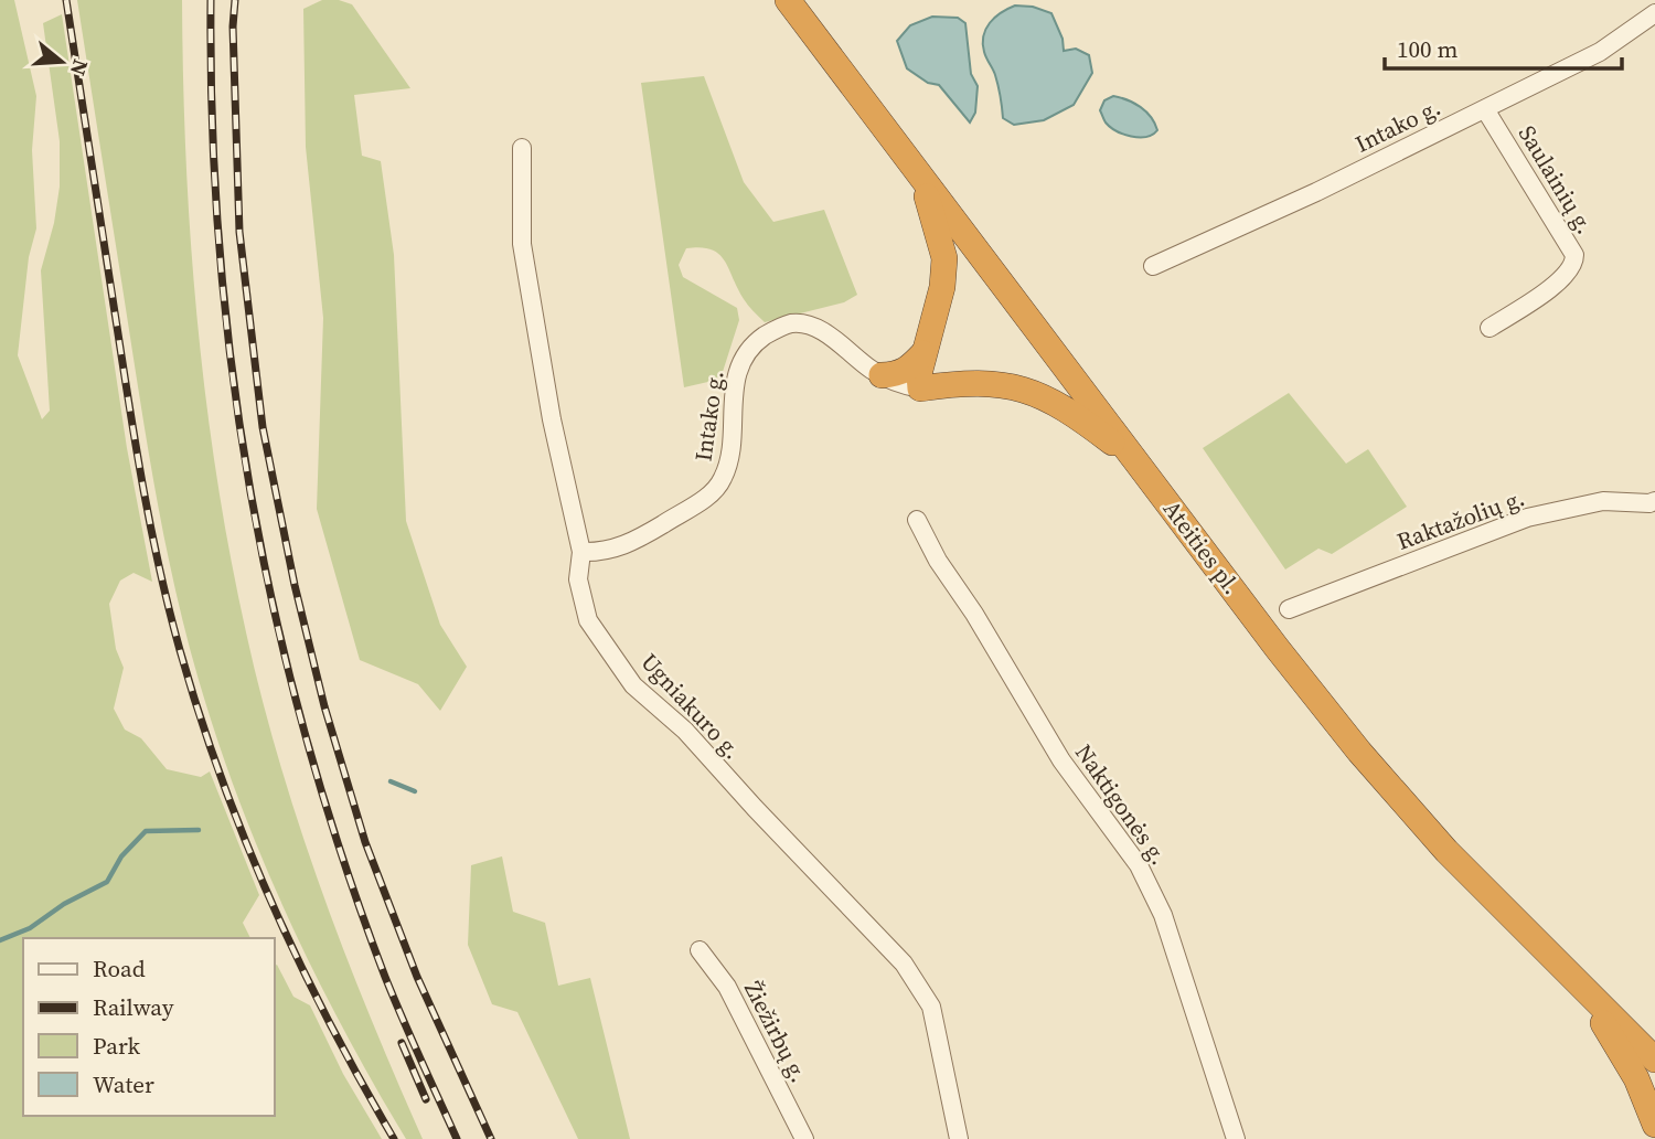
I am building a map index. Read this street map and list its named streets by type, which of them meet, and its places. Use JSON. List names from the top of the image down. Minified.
{"streets":{"highway":["Ateities pl."],"street":["Intako g.","Saulainių g.","Raktažolių g.","Ugniakuro g.","Naktigonės g.","Žiežirbų g."]},"crossings":[["Intako g.","Saulainių g."],["Intako g.","Ugniakuro g."]],"legend":["Road","Railway","Park","Water"],"scale_bar":"100 m","north":"right"}
